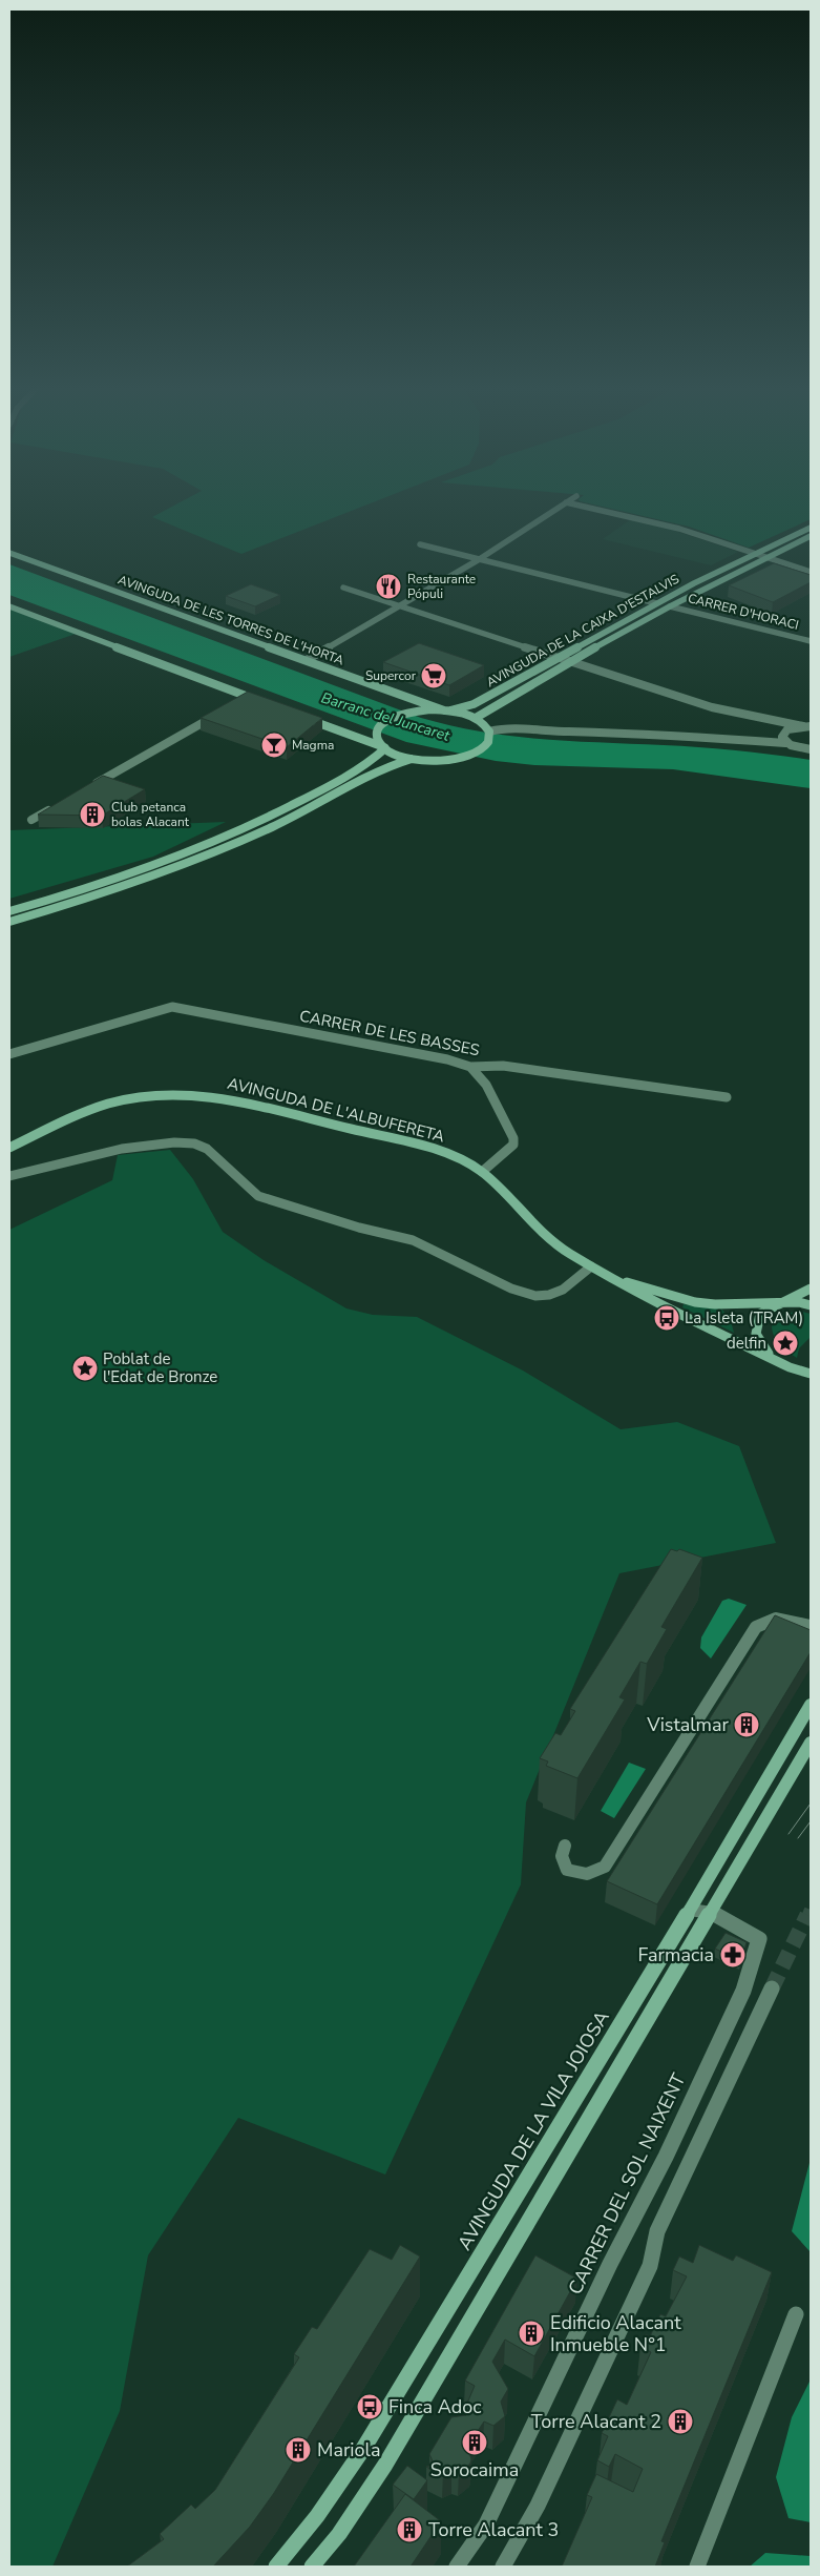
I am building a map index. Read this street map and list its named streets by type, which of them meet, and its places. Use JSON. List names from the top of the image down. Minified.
{"streets":{"main road":["AVINGUDA DE LES TORRES DE L'HORTA","AVINGUDA DE LA CAIXA D'ESTALVIS","AVINGUDA DE L'ALBUFERETA","AVINGUDA DE LA VILA JOIOSA"],"street":["CARRER D'HORACI","CARRER DE LES BASSES","CARRER DEL SOL NAIXENT"]},"crossings":[["CARRER D'HORACI","AVINGUDA DE LA CAIXA D'ESTALVIS"],["AVINGUDA DE LES TORRES DE L'HORTA","AVINGUDA DE LA CAIXA D'ESTALVIS"],["AVINGUDA DE LA VILA JOIOSA","CARRER DEL SOL NAIXENT"]],"water":["Barranc del Juncaret"],"places":{"restaurant":["Restaurante Pópuli"],"supermarket":["Supercor"],"bar":["Magma"],"building":["Club petanca bolas Alacant","Vistalmar","Edificio Alacant Inmueble N°1","Torre Alacant 2","Sorocaima","Mariola","Torre Alacant 3"],"bus stop":["La Isleta (TRAM)","Finca Adoc"],"place":["delfin","Poblat de l'Edat de Bronze"],"pharmacy":["Farmacia"]}}
